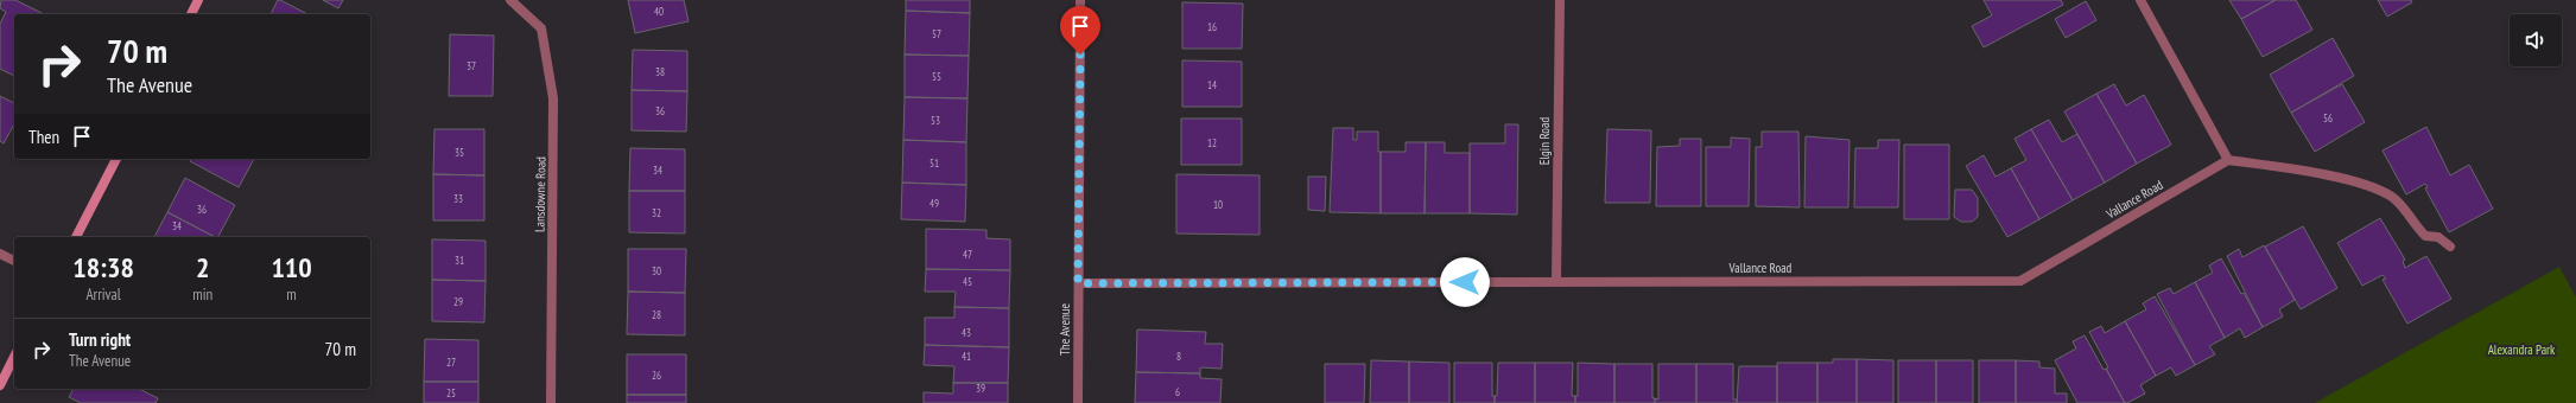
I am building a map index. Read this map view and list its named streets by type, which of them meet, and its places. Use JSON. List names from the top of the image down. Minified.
{"streets":{"street":["Elgin Road","Lansdowne Road","Vallance Road","The Avenue"]},"crossings":[["Elgin Road","Vallance Road"],["Vallance Road","The Avenue"]],"parks":["Alexandra Park"],"house_numbers":["40","16","57","37","38","55","14","36","56","53","12","35","51","34","33","49","10","36","32","34","47","31","30","45","29","28","43","41","8","27","26","39","6","25"],"page":{"turn":["70 m","The Avenue"],"then":"Then","eta":["18:38","Arrival","2","min","110","m"],"list":[{"name":"Turn right","note":"The Avenue","value":"70 m"}]}}
